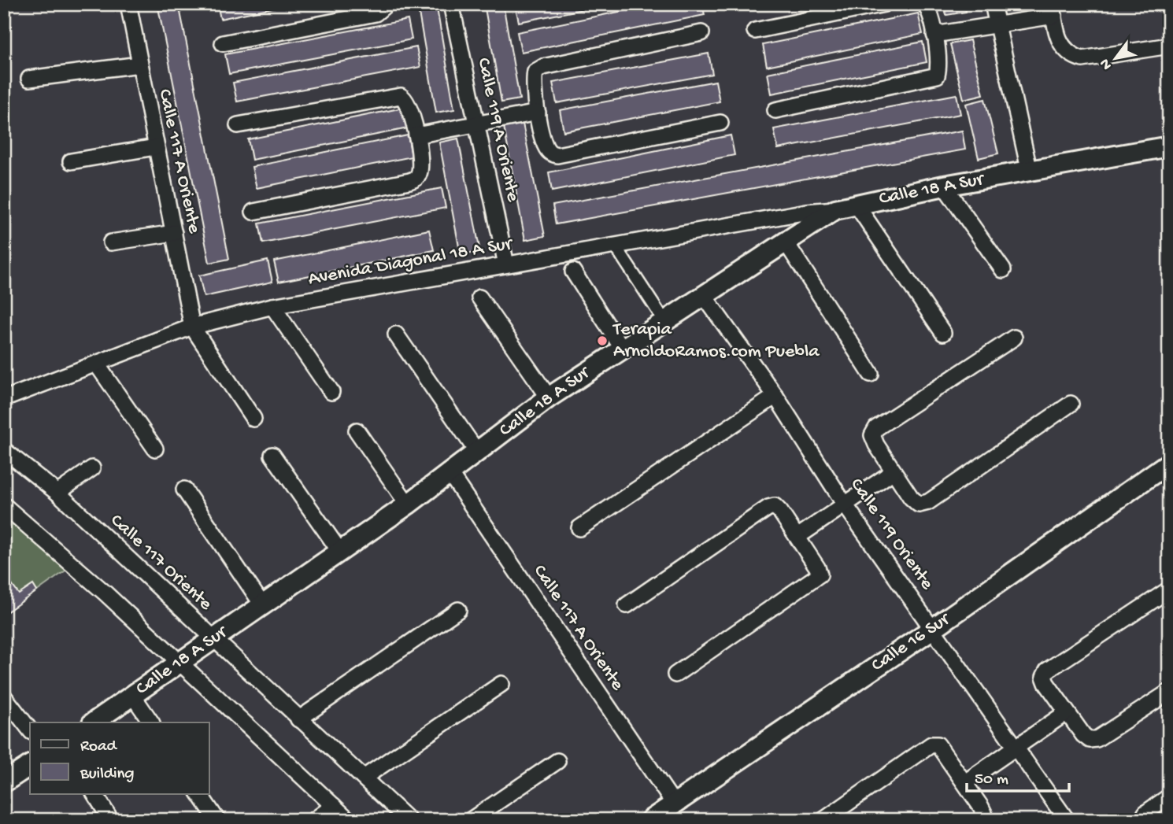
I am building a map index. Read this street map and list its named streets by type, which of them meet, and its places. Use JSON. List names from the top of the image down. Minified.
{"streets":{"street":["Calle 119 A Oriente","Calle 117 A Oriente","Calle 18 A Sur","Avenida Diagonal 18 A Sur","Calle 119 Oriente","Calle 117 Oriente","Calle 16 Sur"]},"crossings":[["Calle 119 A Oriente","Avenida Diagonal 18 A Sur"],["Calle 117 A Oriente","Calle 18 A Sur"],["Calle 117 A Oriente","Avenida Diagonal 18 A Sur"],["Calle 117 A Oriente","Calle 16 Sur"],["Calle 18 A Sur","Avenida Diagonal 18 A Sur"],["Calle 18 A Sur","Calle 119 Oriente"],["Calle 18 A Sur","Calle 117 Oriente"],["Calle 119 Oriente","Calle 16 Sur"]],"places":["Terapia ArnoldoRamos.com Puebla"],"legend":["Road","Building"],"scale_bar":"50 m","north":"bottom left"}
